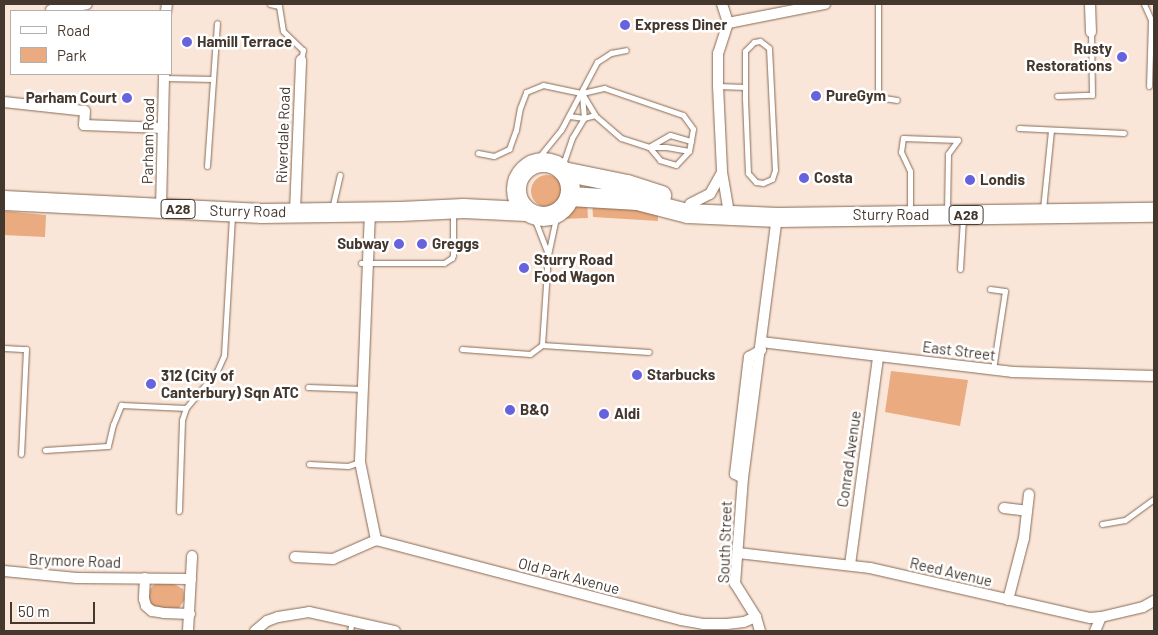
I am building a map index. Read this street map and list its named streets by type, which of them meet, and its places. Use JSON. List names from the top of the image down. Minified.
{"streets":{"highway":["A28","Sturry Road"],"street":["Riverdale Road","Parham Road","East Street","Conrad Avenue","South Street","Brymore Road","Reed Avenue","Old Park Avenue"]},"crossings":[["Riverdale Road","Sturry Road"],["Parham Road","Sturry Road"],["Sturry Road","South Street"],["East Street","Conrad Avenue"],["East Street","South Street"],["Conrad Avenue","Reed Avenue"],["South Street","Reed Avenue"],["South Street","Old Park Avenue"]],"places":["Express Diner","Hamill Terrace","Rusty Restorations","PureGym","Parham Court","Costa","Londis","Subway","Greggs","Sturry Road Food Wagon","Starbucks","312 (City of Canterbury) Sqn ATC","B&Q","Aldi"],"legend":["Road","Park"],"scale_bar":"50 m"}
